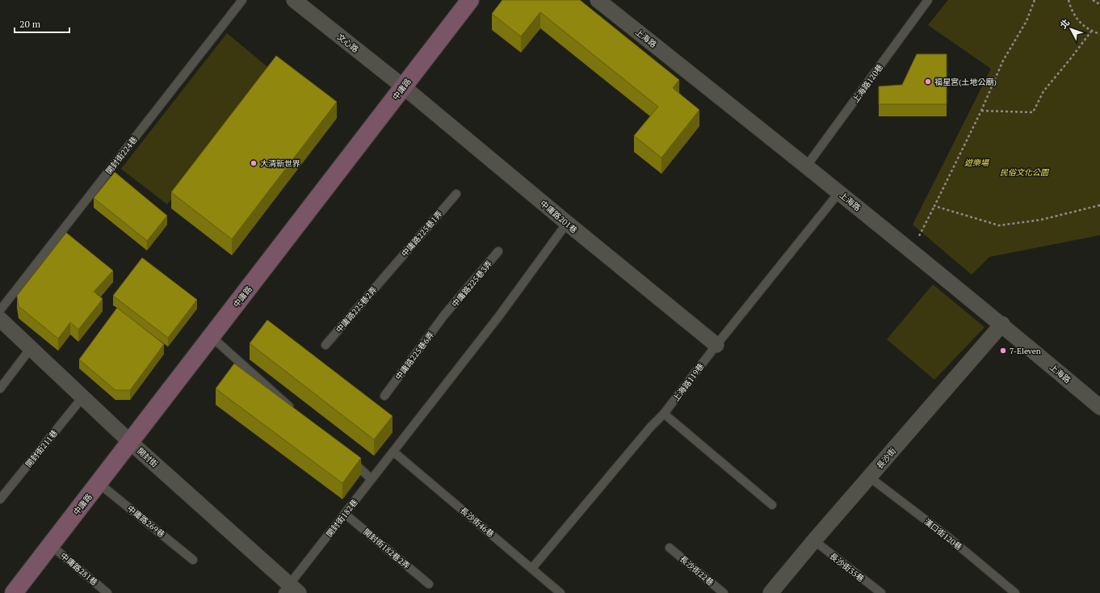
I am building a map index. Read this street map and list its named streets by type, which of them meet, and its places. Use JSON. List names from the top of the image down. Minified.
{"streets":{"street":["上海路","文心路","中庸路","中庸路201巷","開封街","長沙街"],"lane":["上海路120巷","開封街224巷","中庸路225巷1弄","中庸路225巷3弄","中庸路225巷2弄","中庸路225巷6弄","上海路119巷","開封街211巷","開封街182巷","中庸路269巷","長沙街46巷","漢口街120巷","開封街182巷2弄","長沙街35巷","中庸路281巷","長沙街22巷"]},"crossings":[["上海路","上海路120巷"],["上海路","上海路119巷"],["上海路","長沙街"],["文心路","中庸路"],["文心路","中庸路201巷"],["中庸路","中庸路201巷"],["中庸路","開封街"],["中庸路","中庸路269巷"],["中庸路","中庸路281巷"],["中庸路201巷","上海路119巷"],["中庸路201巷","開封街182巷"],["中庸路225巷1弄","中庸路225巷2弄"],["中庸路225巷3弄","中庸路225巷6弄"],["上海路119巷","長沙街46巷"],["開封街211巷","開封街"],["開封街","開封街182巷"],["長沙街","漢口街120巷"],["長沙街","長沙街35巷"],["開封街182巷","長沙街46巷"],["開封街182巷","開封街182巷2弄"]],"parks":["遊樂場","民俗文化公園"],"places":["福星宮(土地公廟)","大清新世界","7-Eleven"],"scale_bar":"20 m","north":"top left"}
